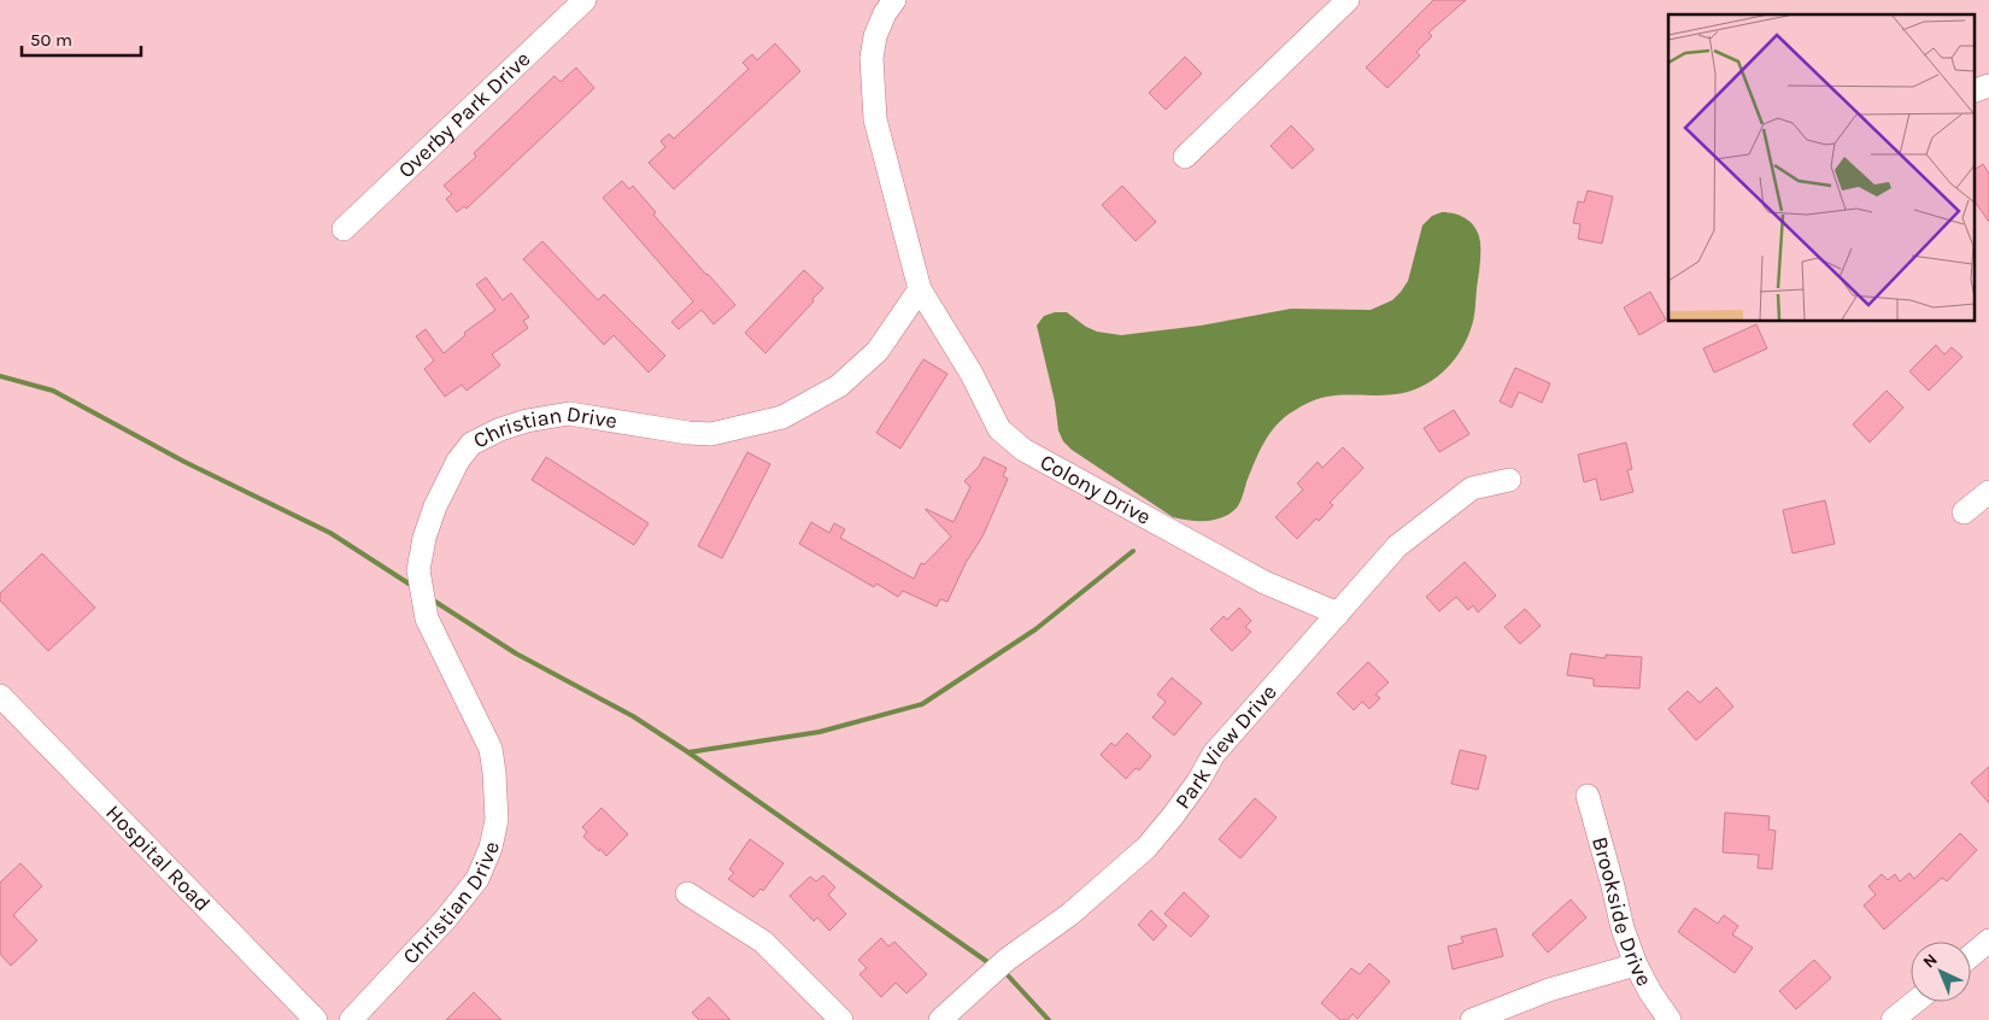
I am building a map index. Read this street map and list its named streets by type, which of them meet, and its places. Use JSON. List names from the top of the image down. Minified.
{"streets":{"street":["Overby Park Drive","Christian Drive","Colony Drive","Park View Drive","Hospital Road","Brookside Drive"]},"crossings":[["Christian Drive","Colony Drive"],["Colony Drive","Park View Drive"]],"scale_bar":"50 m","north":"top left"}
